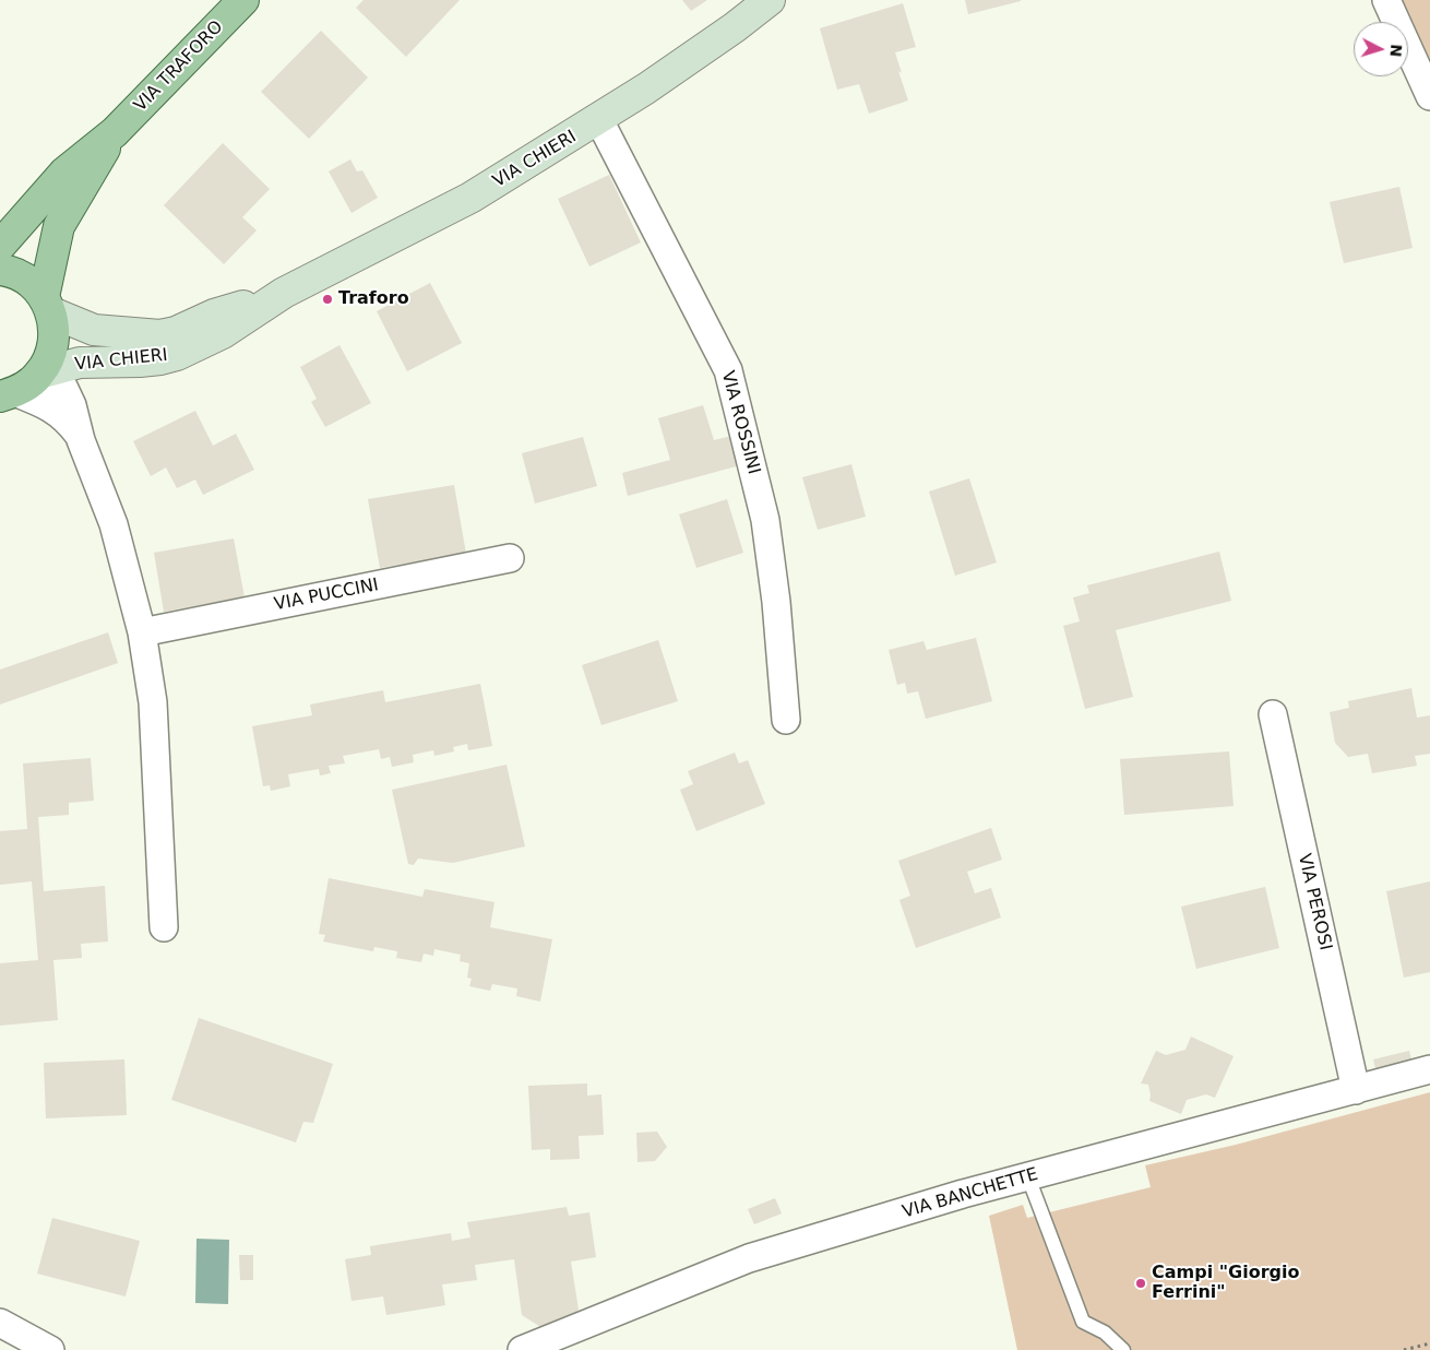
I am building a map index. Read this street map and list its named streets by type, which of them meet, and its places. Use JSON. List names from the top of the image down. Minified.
{"streets":{"main road":["VIA TRAFORO","VIA CHIERI"],"street":["VIA ROSSINI","VIA PUCCINI","VIA PEROSI","VIA BANCHETTE"]},"crossings":[["VIA TRAFORO","VIA CHIERI"],["VIA CHIERI","VIA ROSSINI"],["VIA PEROSI","VIA BANCHETTE"]],"places":["Traforo","Campi \"Giorgio Ferrini\""],"north":"right"}
